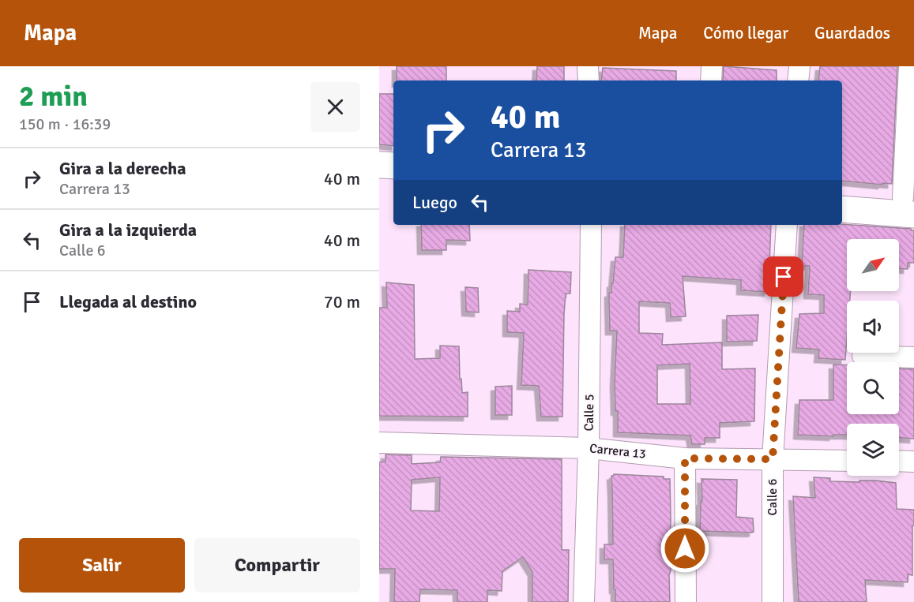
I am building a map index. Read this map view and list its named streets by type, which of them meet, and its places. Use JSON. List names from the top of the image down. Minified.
{"streets":{"street":["Calle 5","Carrera 13","Calle 6"]},"crossings":[["Calle 5","Carrera 13"],["Carrera 13","Calle 6"]],"north":"top right","page":{"header":"Mapa","nav":["Mapa","Cómo llegar","Guardados"],"heading":["2 min","150 m · 16:39"],"turn":["40 m","Carrera 13"],"list":[{"name":"Gira a la derecha","note":"Carrera 13","value":"40 m"},{"name":"Gira a la izquierda","note":"Calle 6","value":"40 m"},{"name":"Llegada al destino","value":"70 m"}],"then":"Luego","buttons":["Salir","Compartir"]}}
